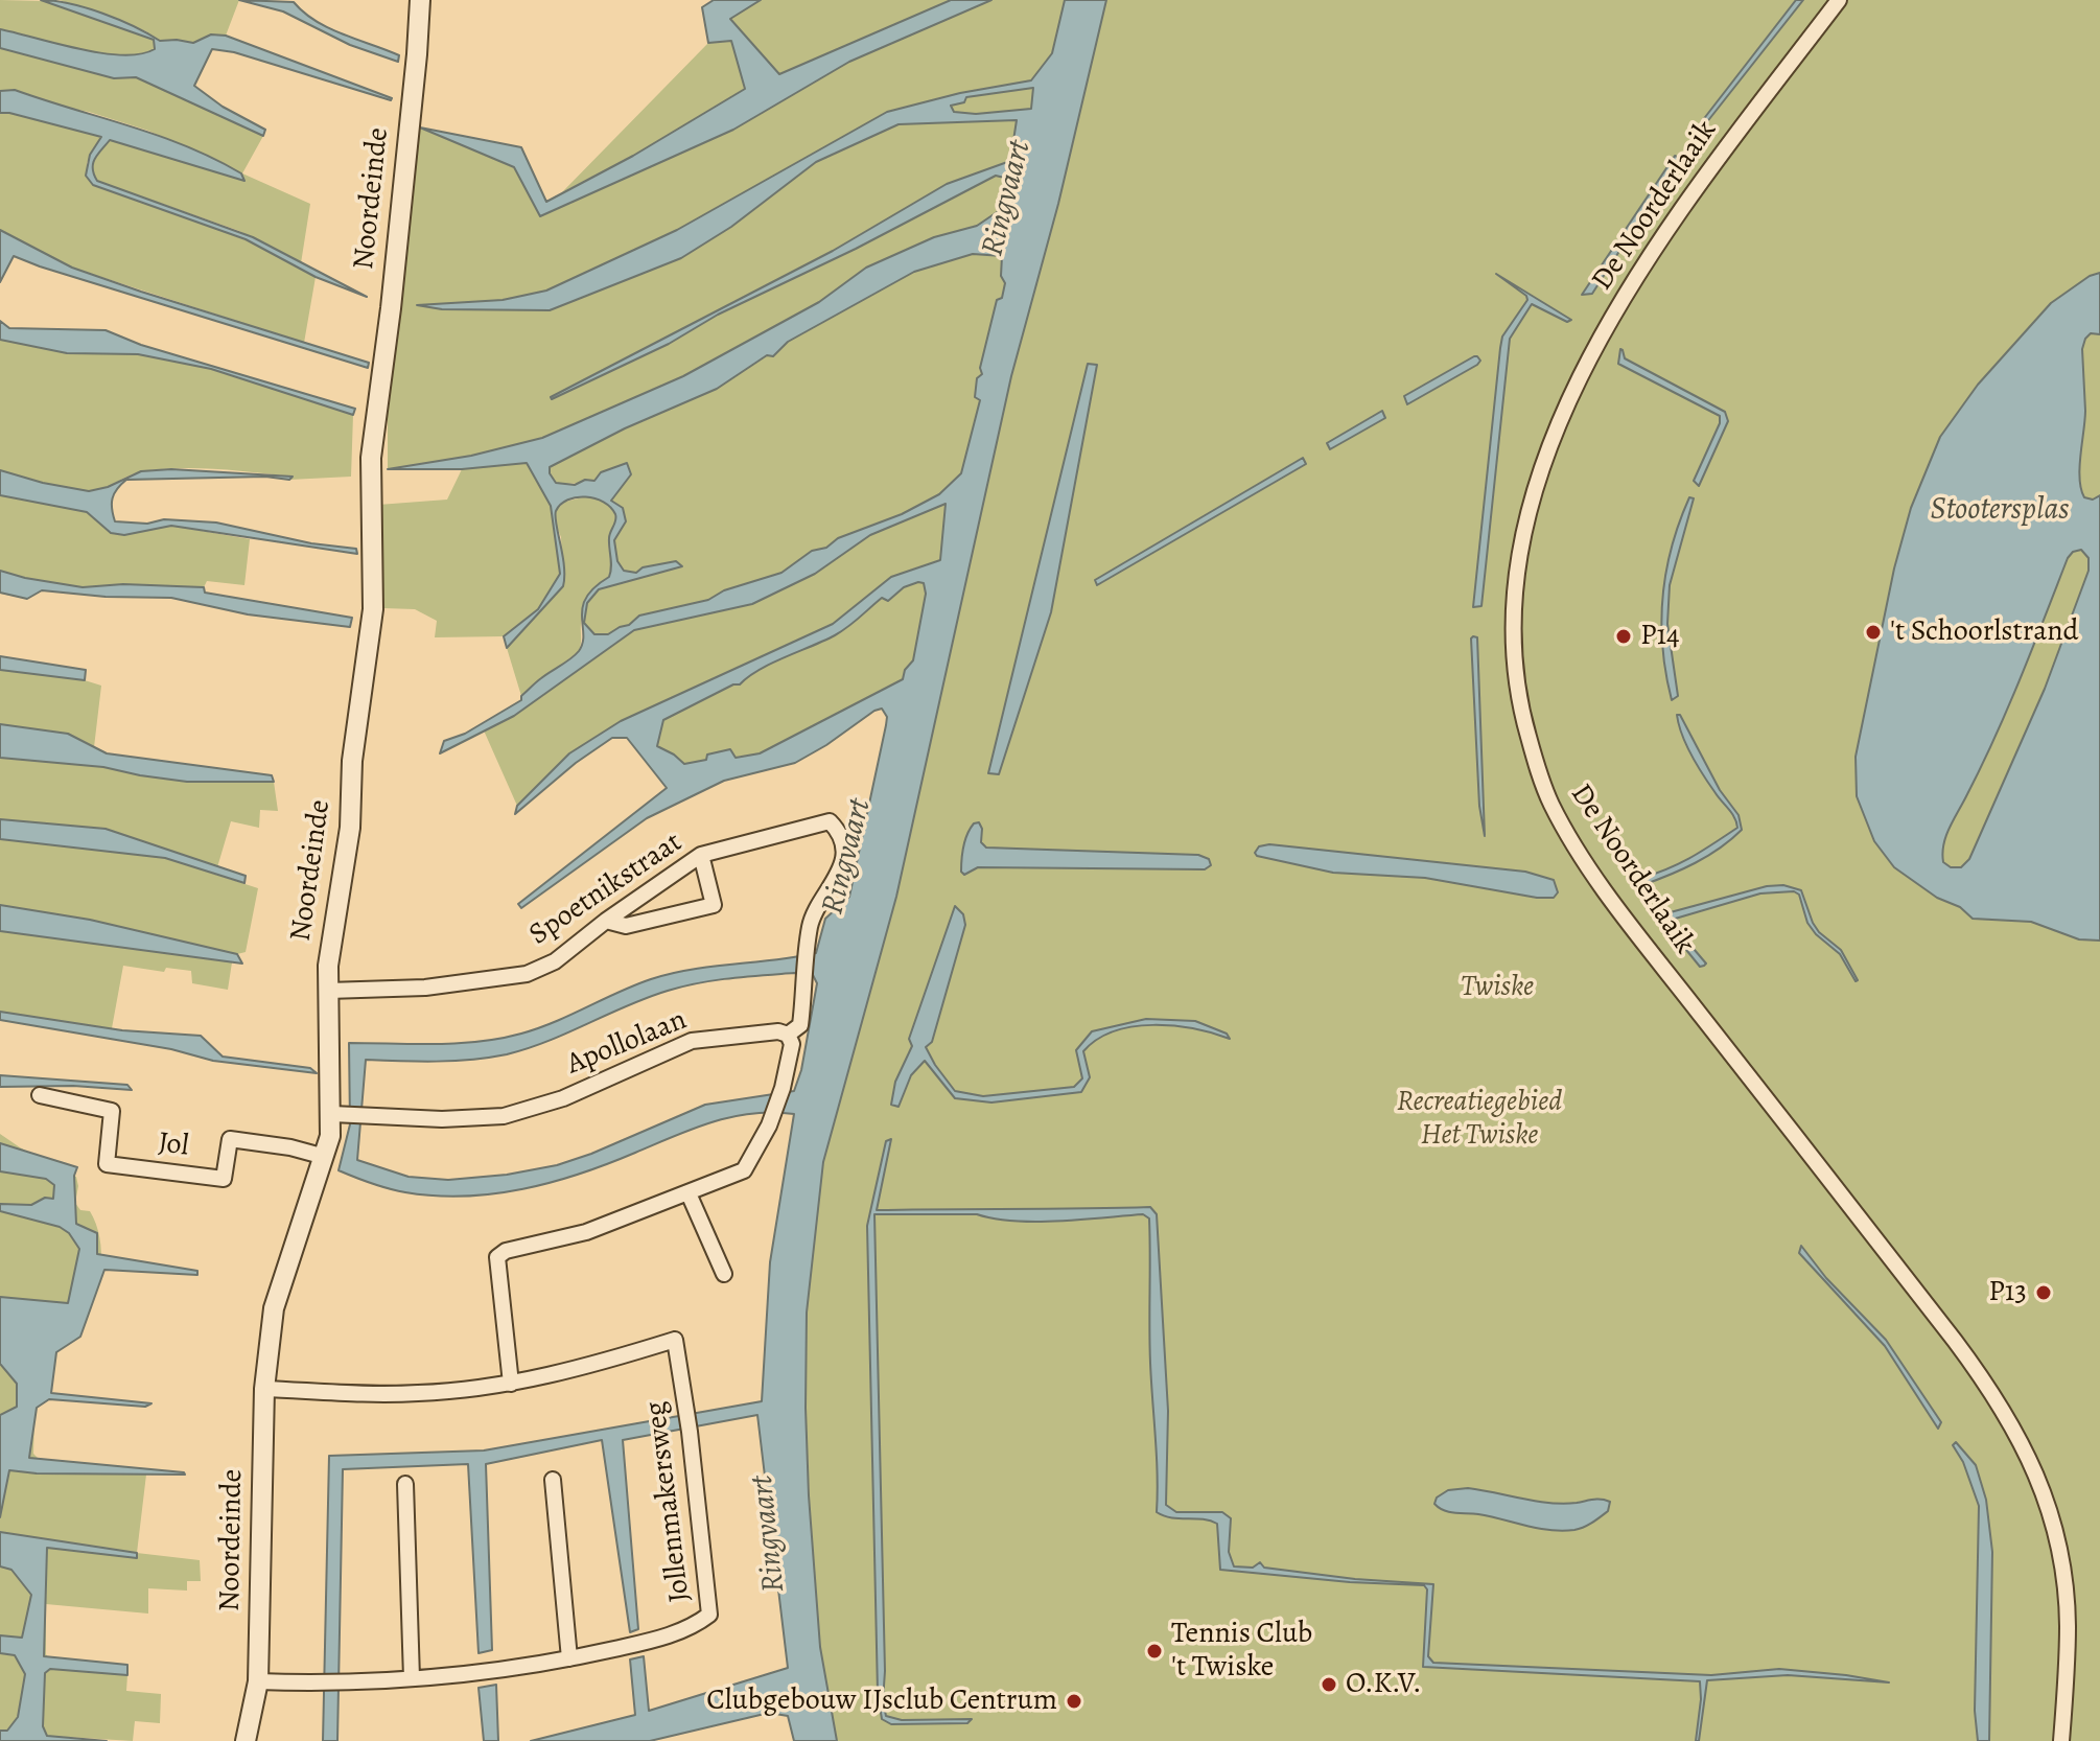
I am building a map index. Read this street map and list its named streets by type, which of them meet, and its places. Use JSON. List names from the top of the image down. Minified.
{"streets":{"street":["Noordeinde","De Noorderlaaik","Spoetnikstraat","Apollolaan","Jol","Jollenmakersweg"]},"crossings":[["Noordeinde","Spoetnikstraat"],["Noordeinde","Apollolaan"],["Noordeinde","Jol"],["Noordeinde","Jollenmakersweg"],["Spoetnikstraat","Apollolaan"]],"water":["Ringvaart","Stootersplas"],"parks":["Twiske","Recreatiegebied Het Twiske"],"places":["'t Schoorlstrand","P14","P13","Tennis Club 't Twiske","O.K.V.","Clubgebouw IJsclub Centrum"]}
